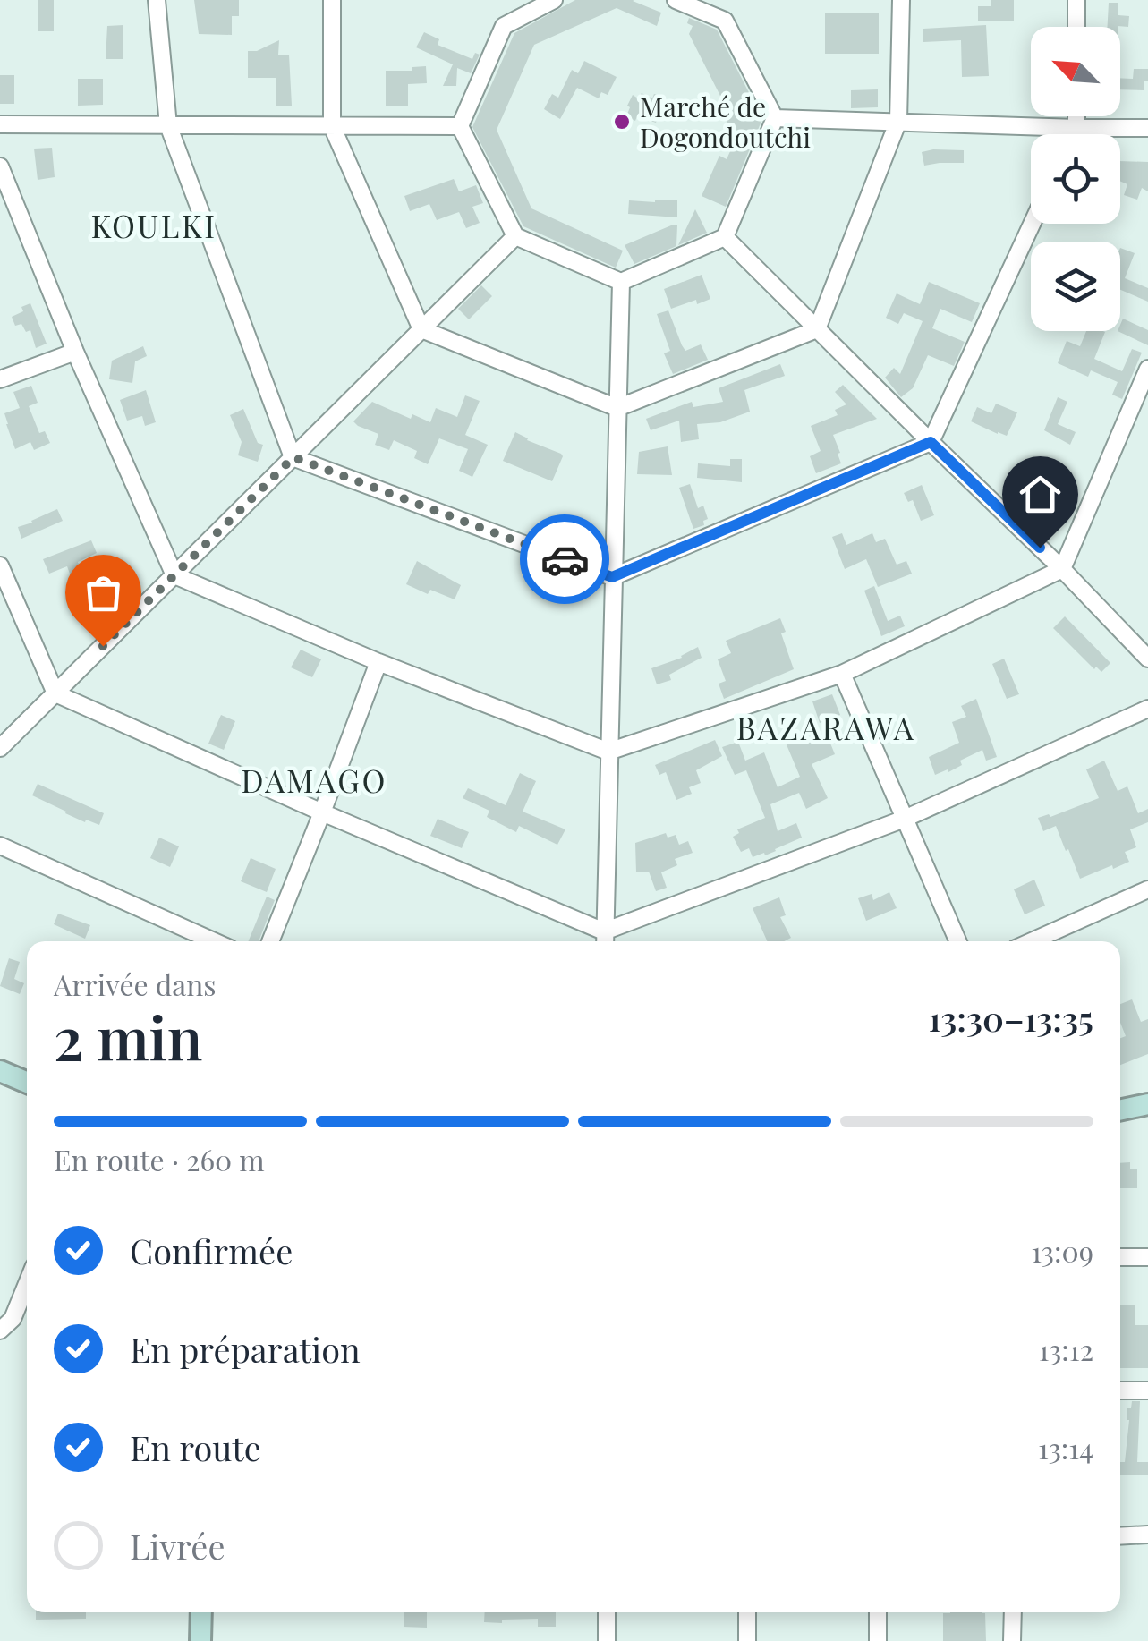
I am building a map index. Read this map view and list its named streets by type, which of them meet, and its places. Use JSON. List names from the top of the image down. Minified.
{"districts":["KOULKI","BAZARAWA","DAMAGO"],"places":["Marché de Dogondoutchi"],"north":"top left","page":{"heading":["2 min","Arrivée dans","13:30–13:35"],"bar":"En route · 260 m","list":[["Confirmée","13:09"],["En préparation","13:12"],["En route","13:14"],"Livrée"]}}
